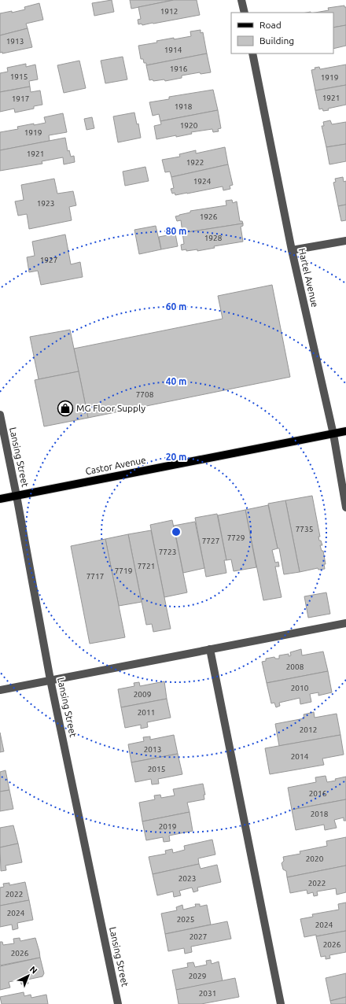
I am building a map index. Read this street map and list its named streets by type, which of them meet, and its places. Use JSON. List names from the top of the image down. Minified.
{"streets":{"main road":["Castor Avenue"],"street":["Hartel Avenue","Lansing Street"]},"crossings":[["Hartel Avenue","Castor Avenue"],["Lansing Street","Castor Avenue"]],"places":{"shop":["MG Floor Supply"]},"house_numbers":["1912","1913","1914","1916","1915","1919","1921","1917","1918","1920","1919","1921","1922","1924","1923","1926","1928","1927","7708","7735","7729","7727","7723","7721","7719","7717","2008","2010","2009","2011","2012","2013","2014","2015","2016","2018","2019","2020","2023","2022","2022","2024","2025","2024","2027","2026","2026","2029","2031"],"legend":["Road","Building"],"north":"top right","rings":["80 m","60 m","40 m","20 m"]}
